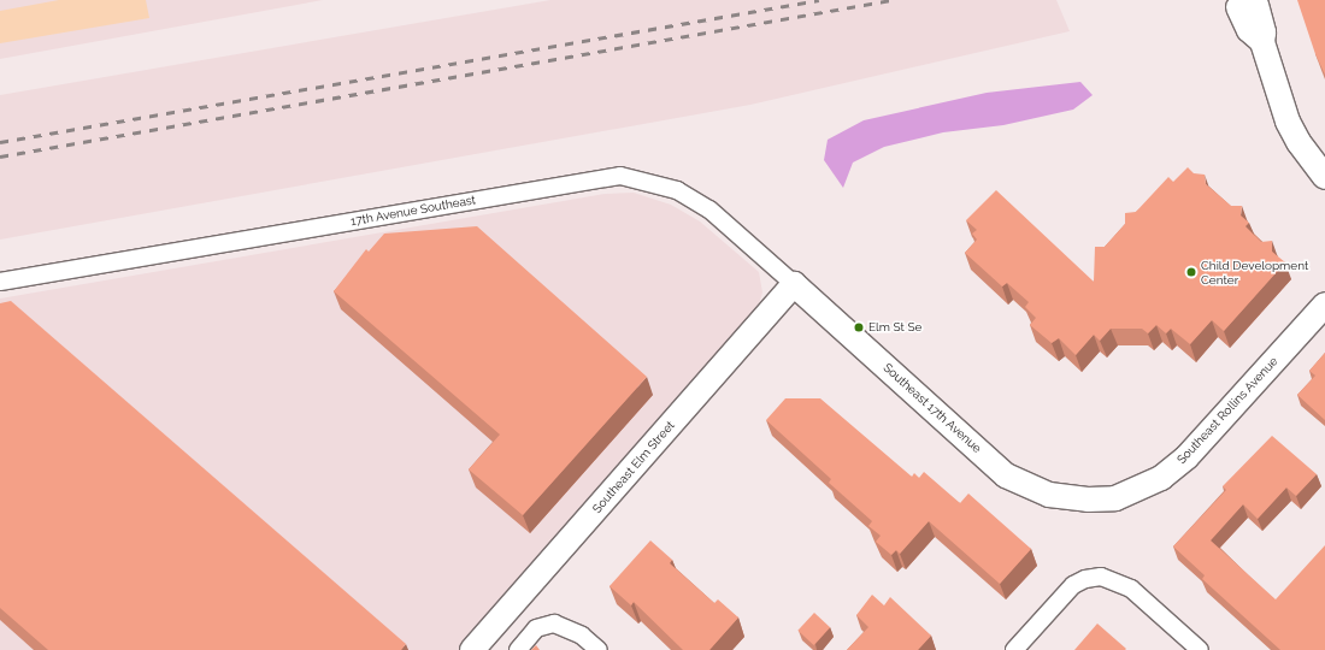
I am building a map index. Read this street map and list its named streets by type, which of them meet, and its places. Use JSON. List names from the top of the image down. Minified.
{"streets":{"street":["17th Avenue Southeast","Southeast 17th Avenue","Southeast Rollins Avenue","Southeast Elm Street"]},"crossings":[["17th Avenue Southeast","Southeast 17th Avenue"],["17th Avenue Southeast","Southeast Elm Street"],["Southeast 17th Avenue","Southeast Rollins Avenue"],["Southeast 17th Avenue","Southeast Elm Street"]],"places":["Child Development Center","Elm St Se"]}
